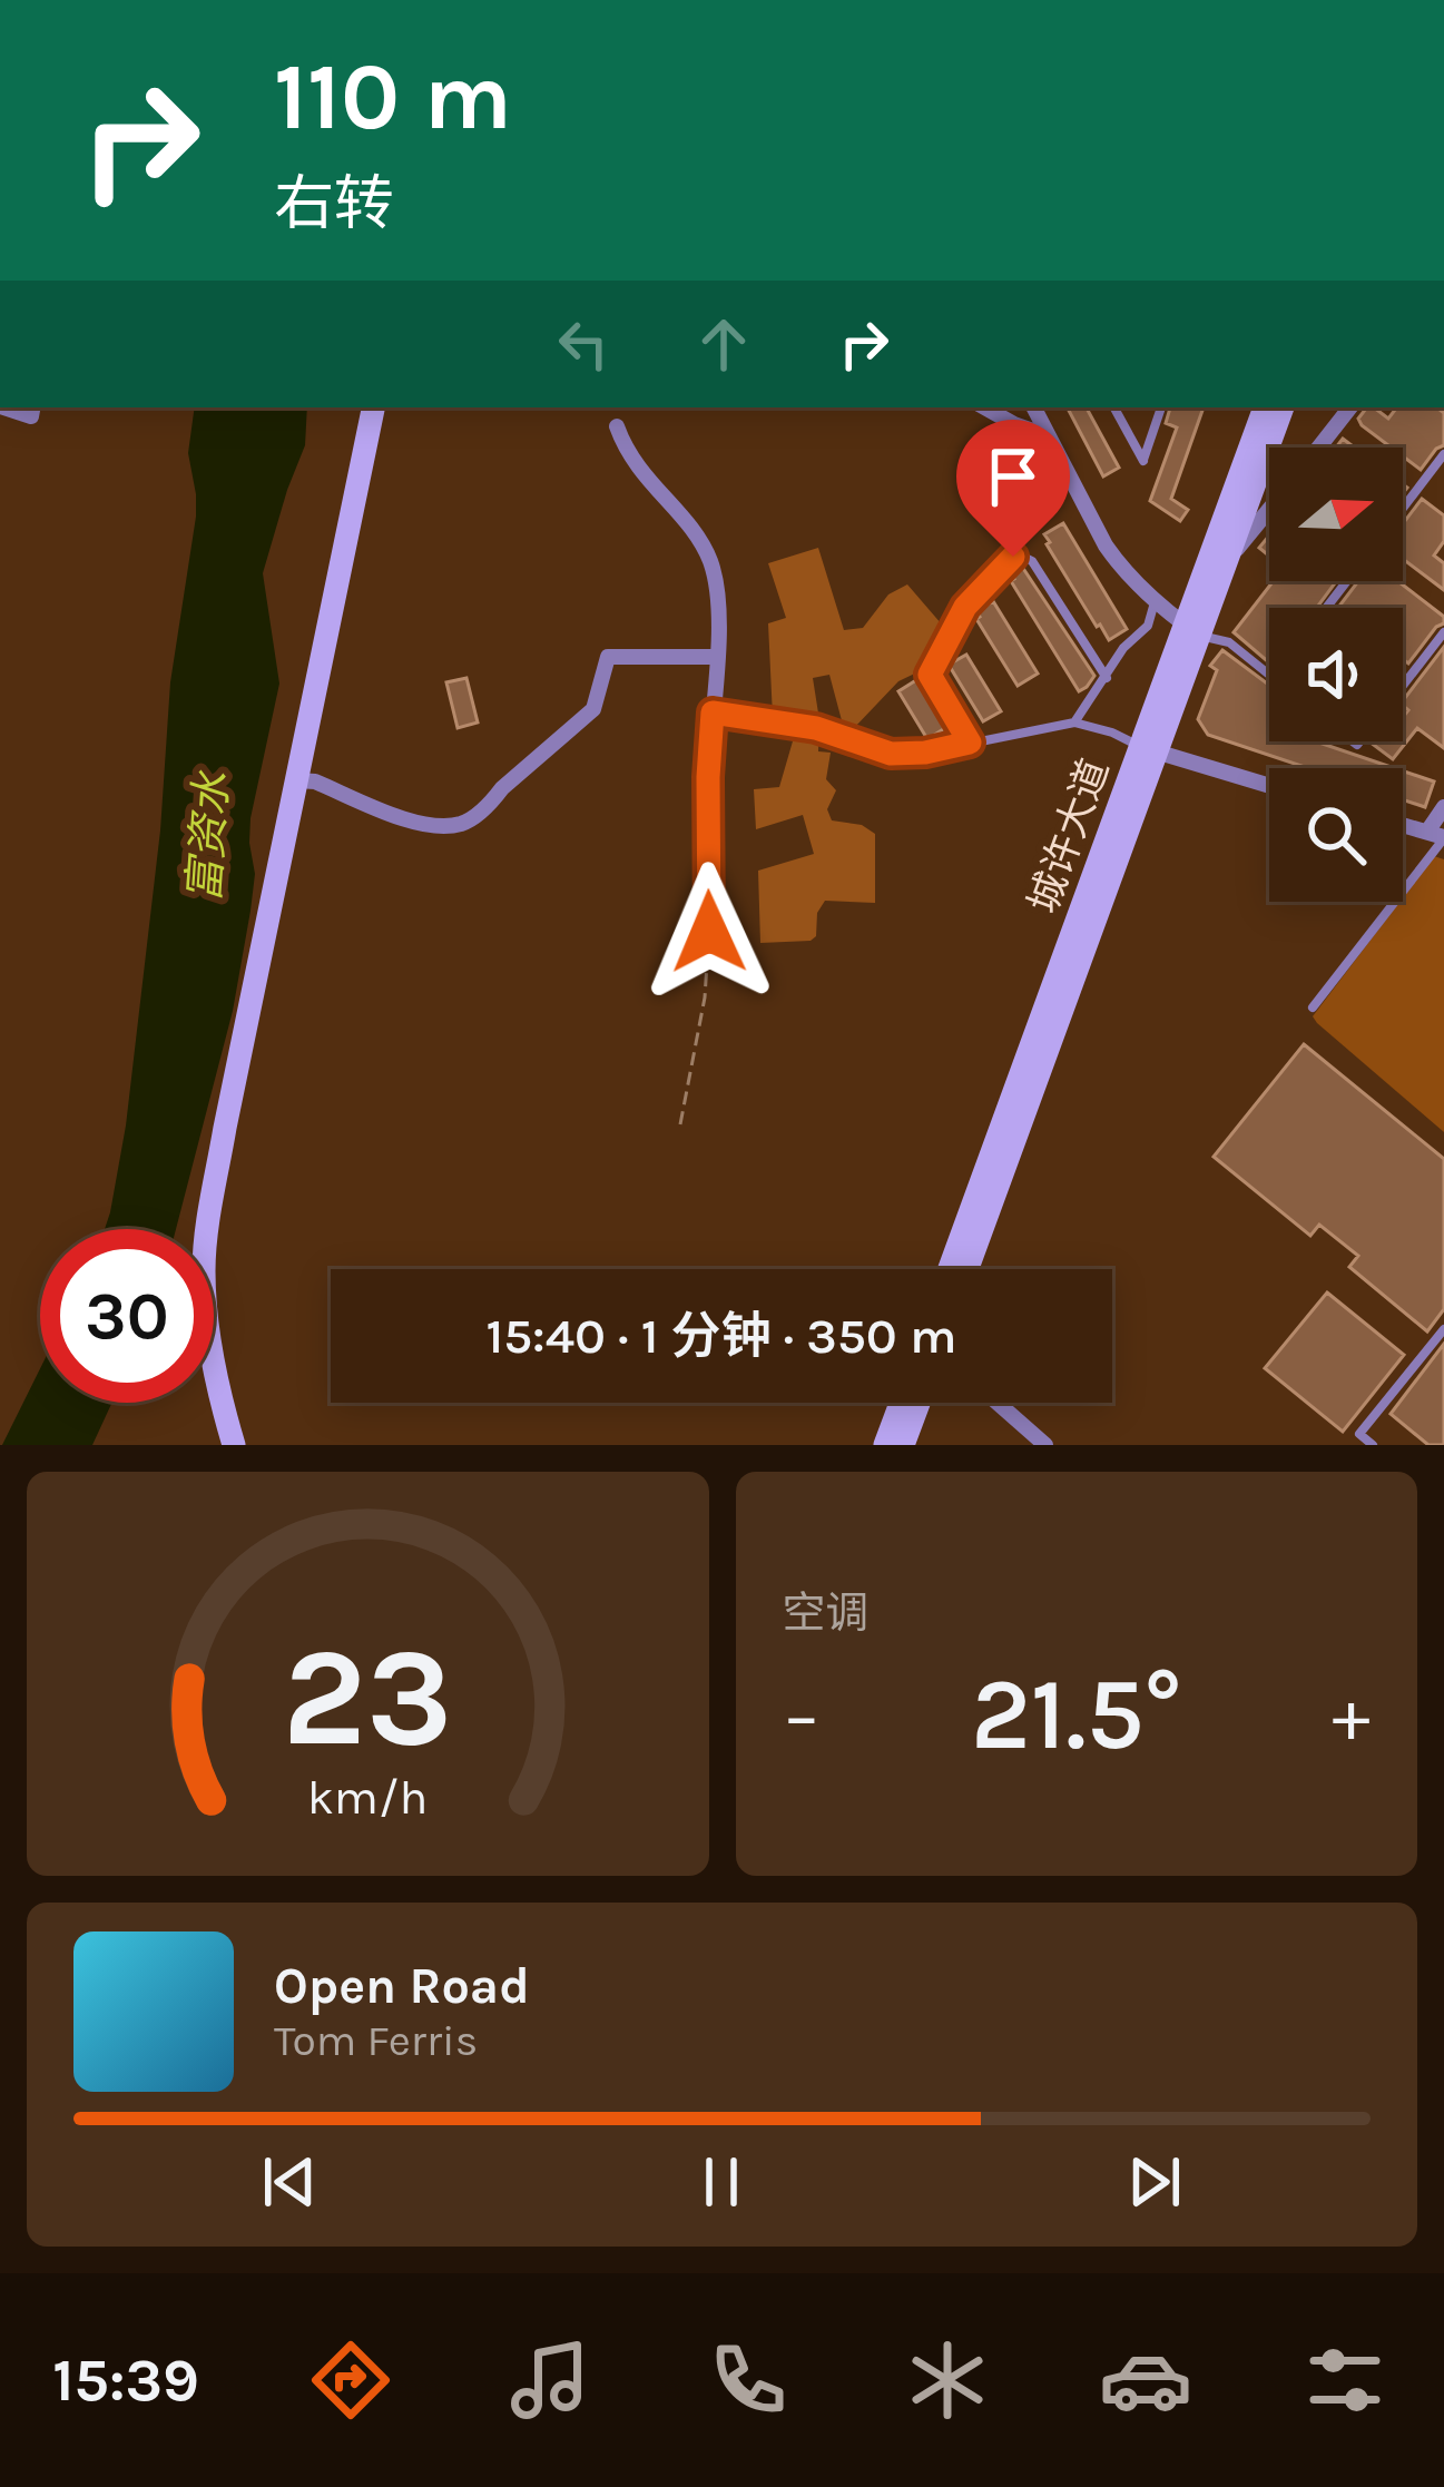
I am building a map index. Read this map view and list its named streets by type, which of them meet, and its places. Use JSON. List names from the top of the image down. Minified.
{"streets":{"main road":["城许大道"]},"water":["富资水"],"north":"right","page":{"turn":["110 m","右转"],"limit":"30","trip":"15:40 · 1 分钟 · 350 m","tile":"空调","heat":["−","21.5°","+"],"song":["Open Road","Tom Ferris"],"tabs":"15:39","gauge":["23","km/h"]}}
